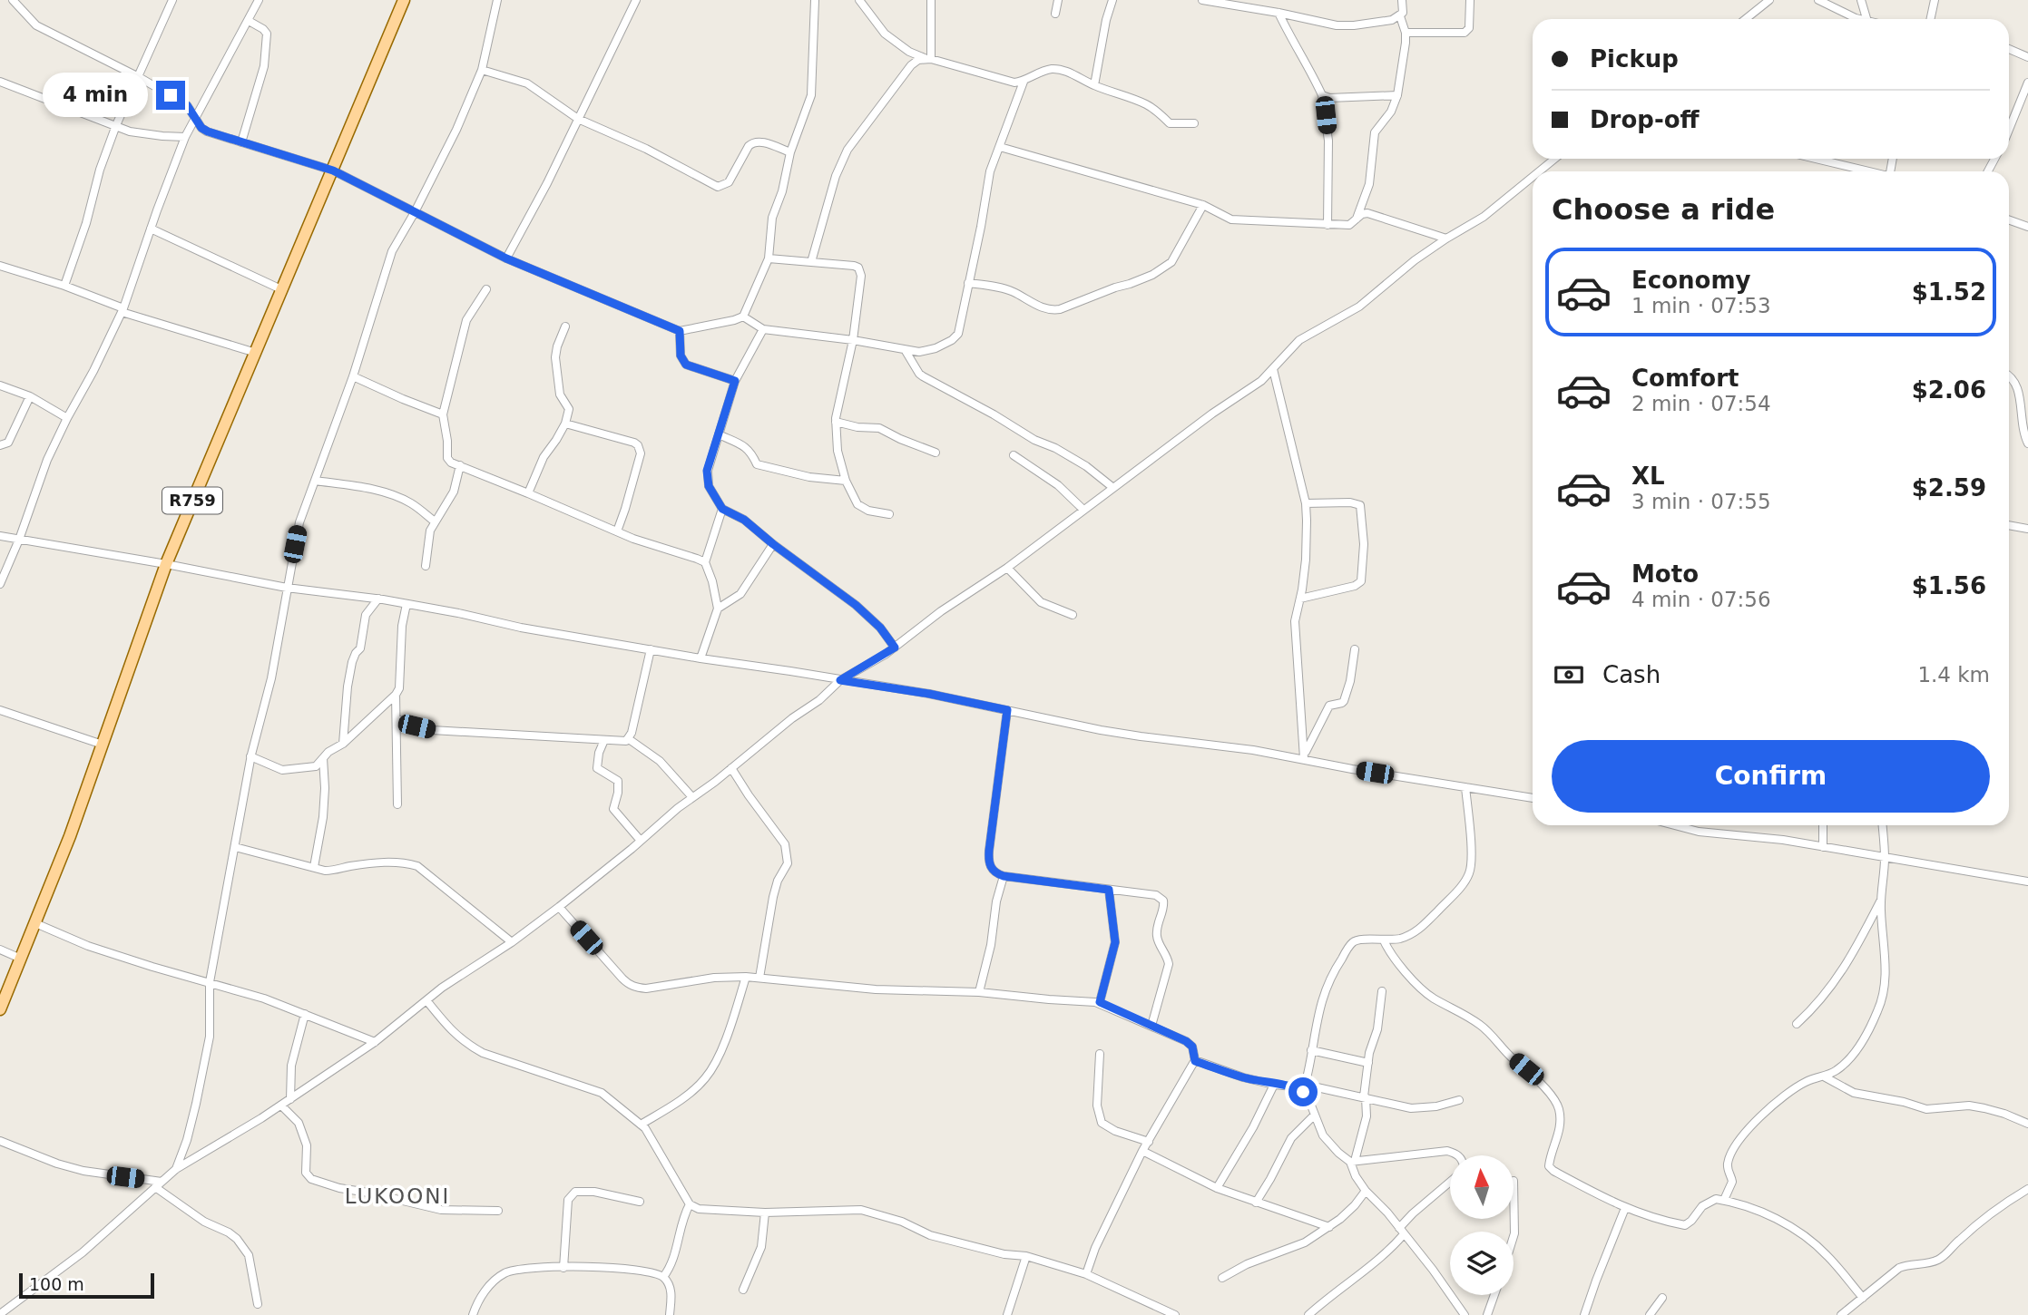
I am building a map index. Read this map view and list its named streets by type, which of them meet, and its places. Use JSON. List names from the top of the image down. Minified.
{"streets":{"main road":["R759"]},"districts":["LUKOONI"],"scale_bar":"100 m","north":"top","page":{"banner":["Pickup","Drop-off"],"bubble":"4 min","heading":"Choose a ride","list":[{"name":"Economy","note":"1 min · 07:53","value":"$1.52"},{"name":"Comfort","note":"2 min · 07:54","value":"$2.06"},{"name":"XL","note":"3 min · 07:55","value":"$2.59"},{"name":"Moto","note":"4 min · 07:56","value":"$1.56"}],"pay":["Cash","1.4 km"],"buttons":"Confirm","scale":"100 m"}}
